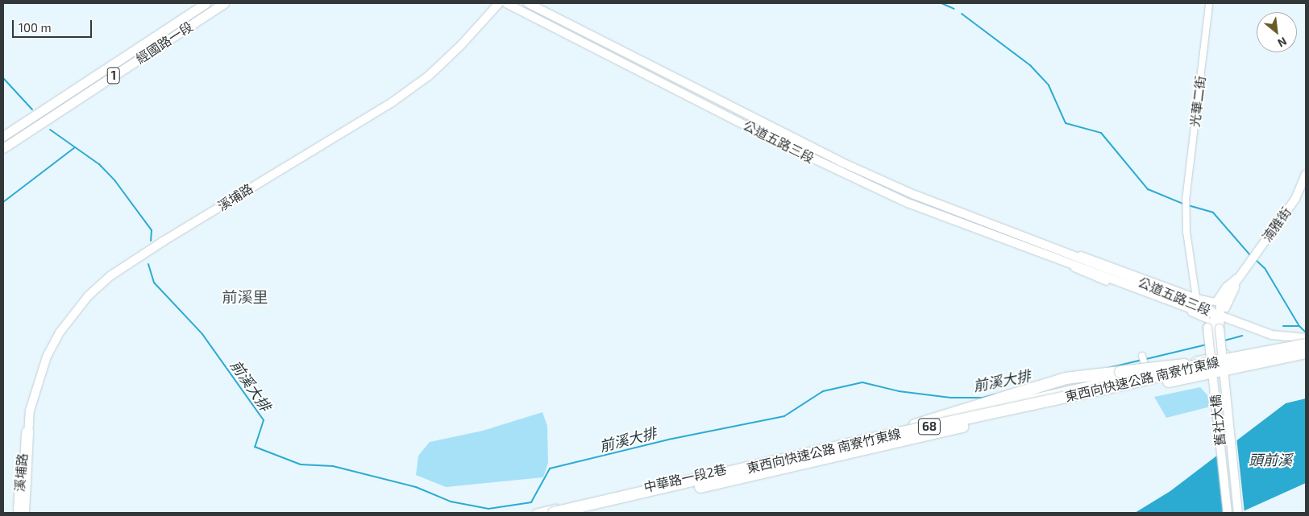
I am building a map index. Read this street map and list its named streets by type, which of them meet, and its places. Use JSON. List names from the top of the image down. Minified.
{"streets":{"highway":["東西向快速公路 南寮竹東線","68"],"main road":["經國路一段","1"],"street":["光華二街","公道五路三段","溪埔路","湳雅街","舊社大橋","中華路一段2巷"]},"crossings":[["光華二街","公道五路三段"],["公道五路三段","湳雅街"],["公道五路三段","舊社大橋"]],"districts":["前溪里"],"water":["前溪大排","頭前溪"],"scale_bar":"100 m","north":"bottom right"}
